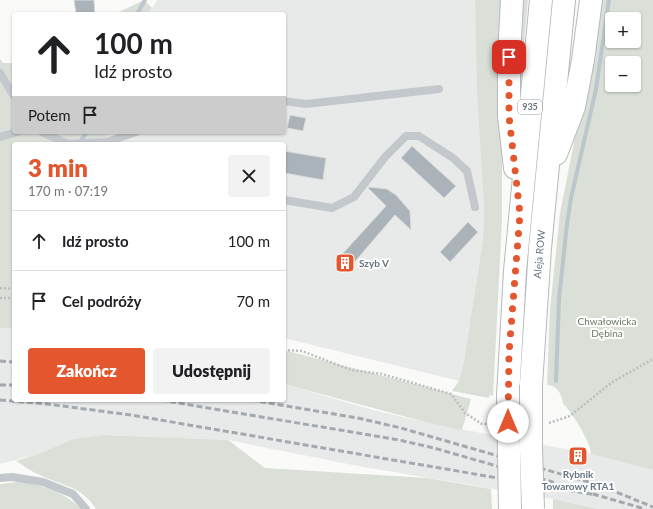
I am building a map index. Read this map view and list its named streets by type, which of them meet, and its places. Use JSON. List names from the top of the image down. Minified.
{"streets":{"main road":["935","Aleja ROW"]},"parks":["Chwałowicka Dębina"],"places":{"building":["Szyb V","Rybnik Towarowy RTA1"]},"page":{"map_buttons":["+","−"],"turn":["100 m","Idź prosto"],"then":"Potem","heading":["3 min","170 m · 07:19"],"list":[{"name":"Idź prosto","value":"100 m"},{"name":"Cel podróży","value":"70 m"}],"buttons":["Zakończ","Udostępnij"]}}
